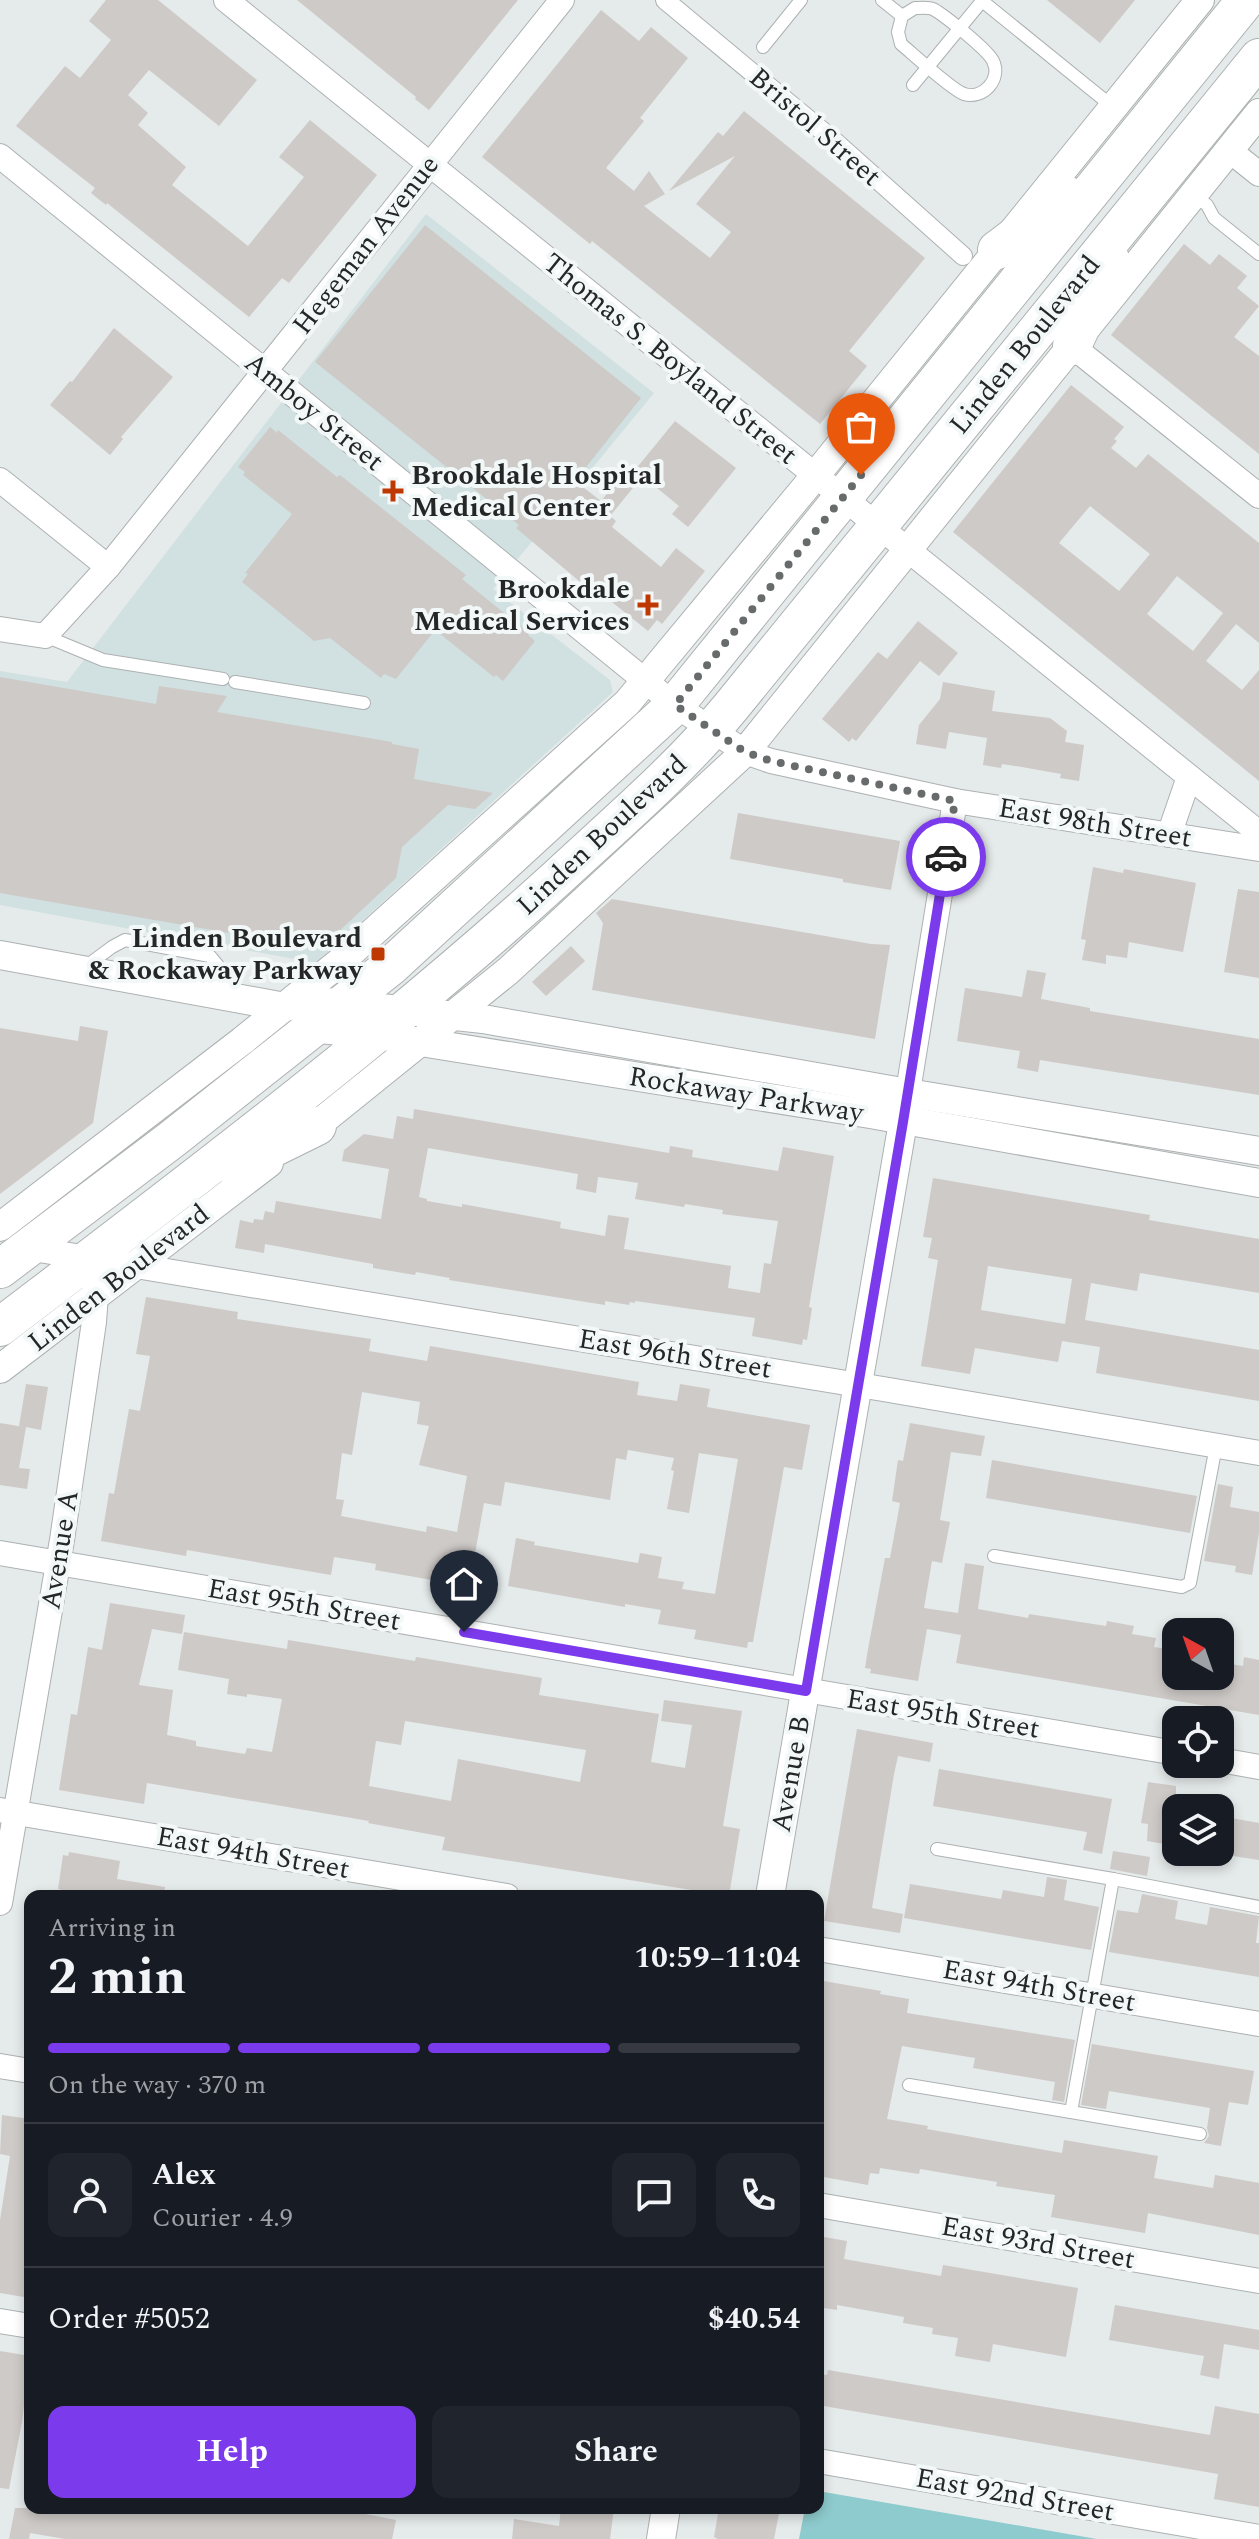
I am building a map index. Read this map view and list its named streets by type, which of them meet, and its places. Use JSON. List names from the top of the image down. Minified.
{"streets":{"highway":["Linden Boulevard"],"street":["Bristol Street","Hegeman Avenue","Thomas S. Boyland Street","Amboy Street","East 98th Street","Rockaway Parkway","East 96th Street","Avenue A","East 95th Street","Avenue B","East 94th Street","East 93rd Street","East 92nd Street"]},"crossings":[["Bristol Street","Linden Boulevard"],["Hegeman Avenue","Thomas S. Boyland Street"],["Hegeman Avenue","Amboy Street"],["Linden Boulevard","Thomas S. Boyland Street"],["Linden Boulevard","Amboy Street"],["Linden Boulevard","East 98th Street"],["Linden Boulevard","Rockaway Parkway"],["Linden Boulevard","East 96th Street"],["Linden Boulevard","Avenue A"],["Amboy Street","East 98th Street"],["East 98th Street","Avenue B"],["Rockaway Parkway","Avenue B"],["East 96th Street","Avenue B"],["Avenue A","East 95th Street"],["Avenue A","East 94th Street"],["East 95th Street","Avenue B"]],"places":{"health":["Brookdale Hospital Medical Center","Brookdale Medical Services"],"transit":["Linden Boulevard & Rockaway Parkway"]},"north":"top left","page":{"heading":["2 min","Arriving in","10:59–11:04"],"panel":["Alex","Courier · 4.9","Order #5052","$40.54"],"bar":"On the way · 370 m","buttons":["Help","Share"]}}
